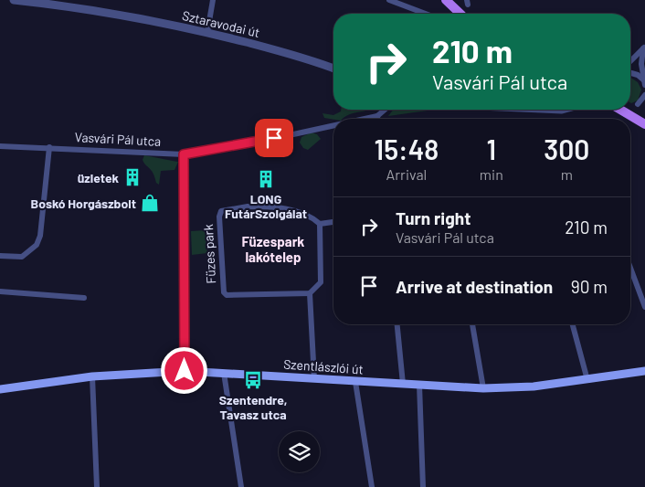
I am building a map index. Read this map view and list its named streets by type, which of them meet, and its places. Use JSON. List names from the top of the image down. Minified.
{"streets":{"main road":["Szentlászlói út"],"street":["Sztaravodai út","Vasvári Pál utca","Füzes park"]},"districts":["Füzespark lakótelep"],"places":{"building":["üzletek","LONG FutárSzolgálat"],"shop":["Boskó Horgászbolt"],"bus stop":["Szentendre, Tavasz utca"]},"page":{"turn":["210 m","Vasvári Pál utca"],"eta":["15:48","Arrival","1","min","300","m"],"list":[{"name":"Turn right","note":"Vasvári Pál utca","value":"210 m"},{"name":"Arrive at destination","value":"90 m"}]}}
